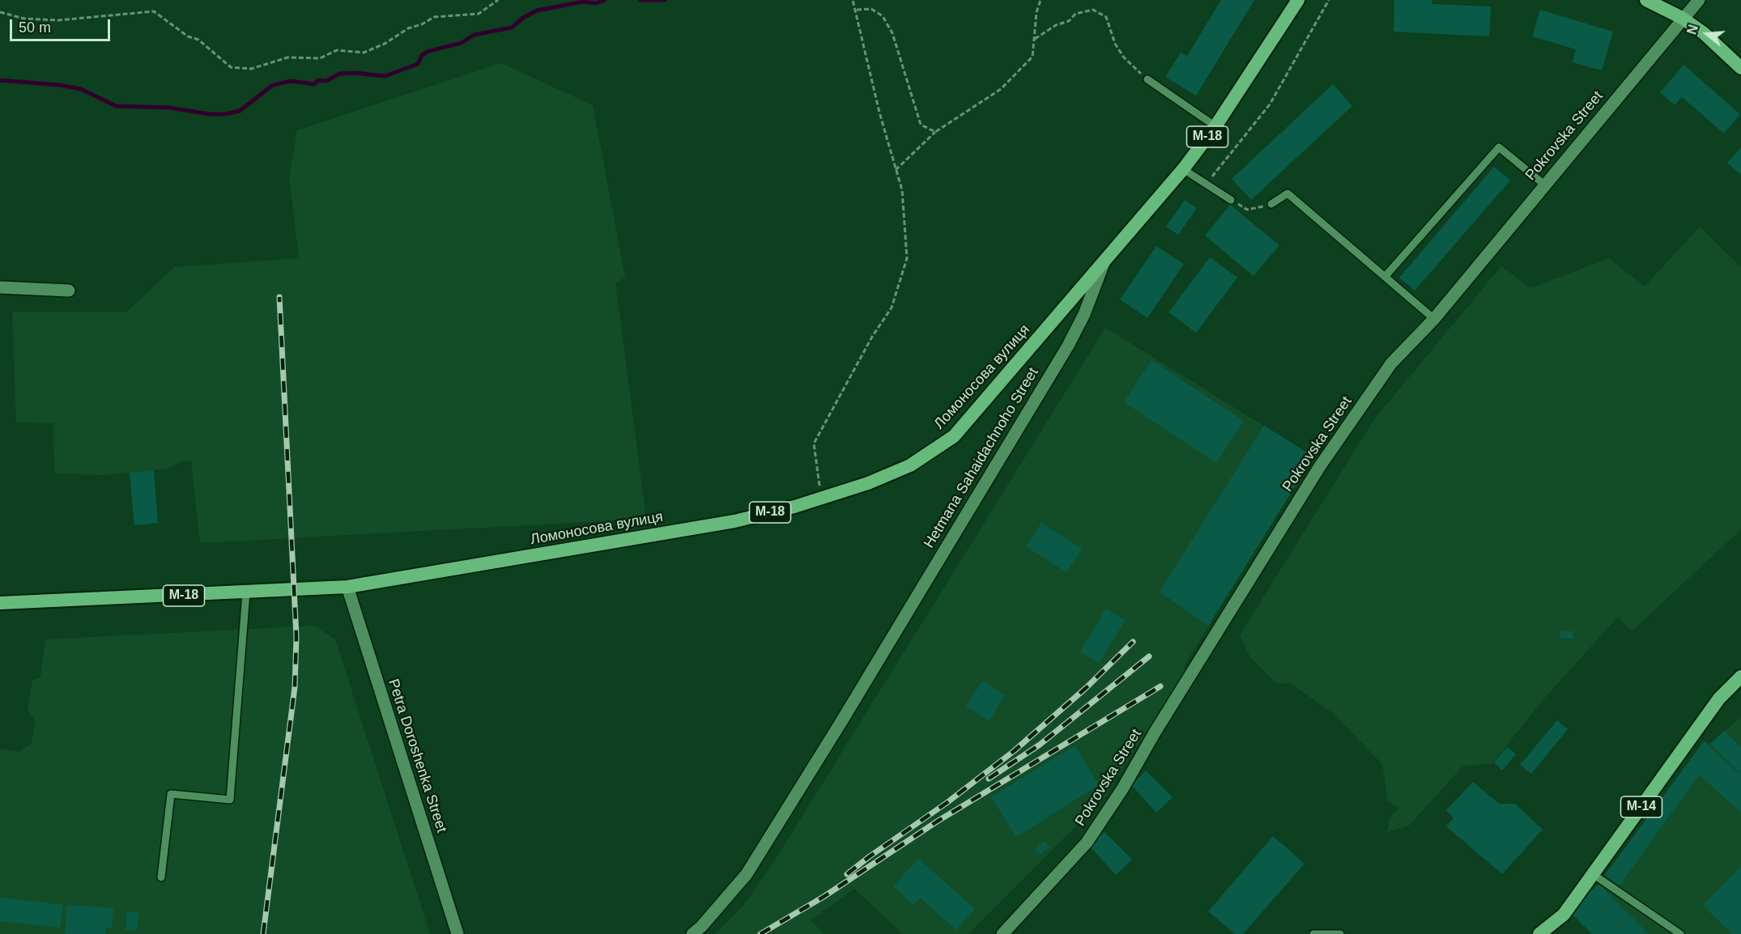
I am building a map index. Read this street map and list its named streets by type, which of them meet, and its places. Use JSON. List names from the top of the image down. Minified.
{"streets":{"highway":["М-18","Ломоносова вулиця","Hetmana Sahaidachnoho Street","М-14"],"street":["Pokrovska Street","Petra Doroshenka Street"]},"crossings":[["Ломоносова вулиця","Hetmana Sahaidachnoho Street"],["Ломоносова вулиця","Petra Doroshenka Street"]],"scale_bar":"50 m","north":"left"}
